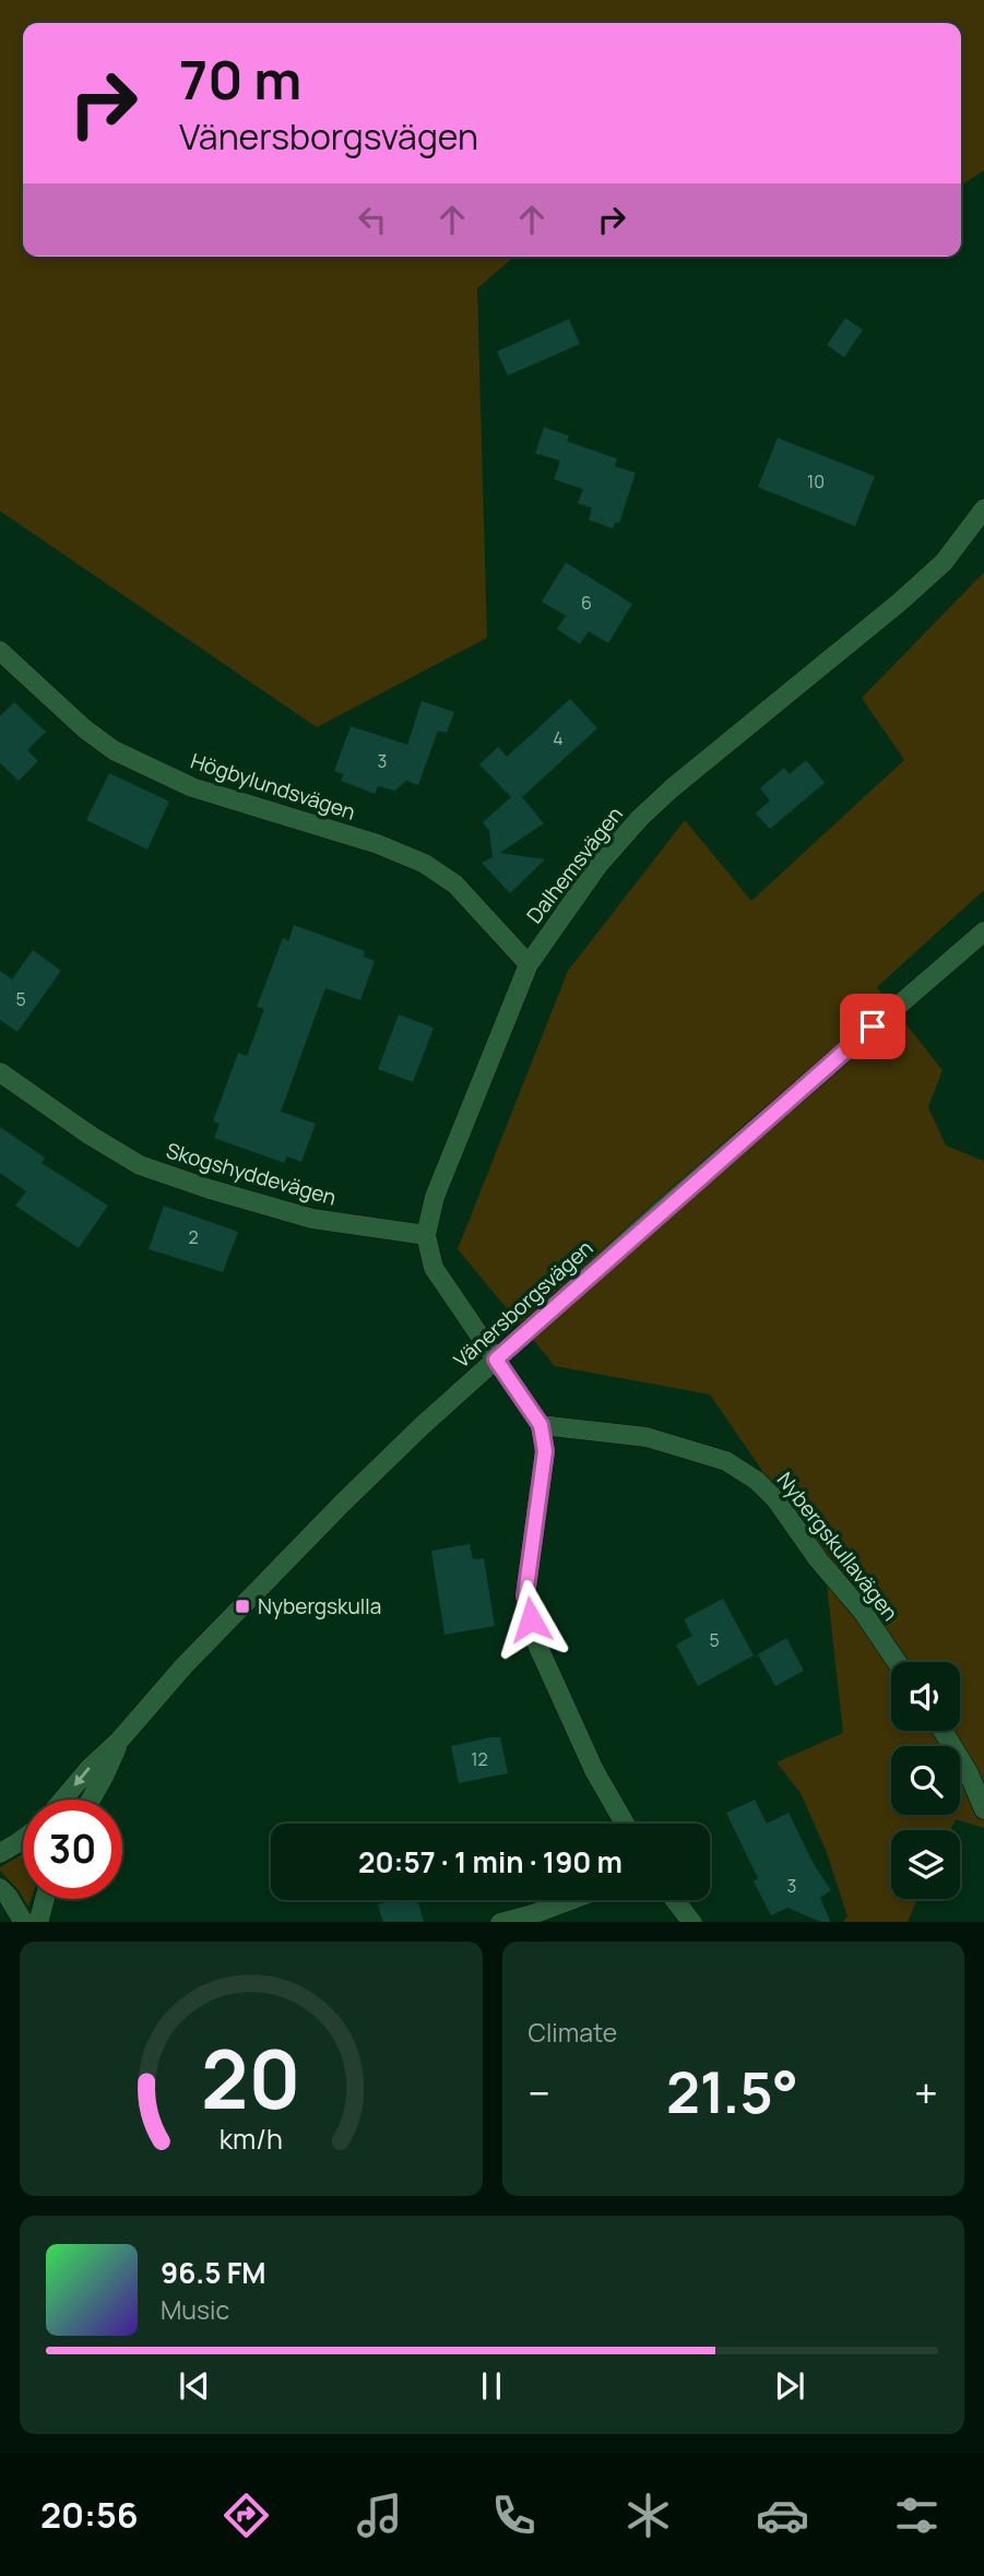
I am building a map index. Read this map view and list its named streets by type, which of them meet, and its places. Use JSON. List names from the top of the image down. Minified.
{"streets":{"street":["Högbylundsvägen","Dalhemsvägen","Skogshyddevägen","Vänersborgsvägen","Nybergskullavägen"]},"crossings":[["Högbylundsvägen","Dalhemsvägen"],["Dalhemsvägen","Skogshyddevägen"],["Dalhemsvägen","Vänersborgsvägen"]],"places":{"transit":["Nybergskulla"]},"house_numbers":["10","6","4","3","5","2","5","12","3"],"page":{"turn":["70 m","Vänersborgsvägen"],"limit":"30","trip":"20:57 · 1 min · 190 m","tile":"Climate","heat":["−","21.5°","+"],"song":["96.5 FM","Music"],"tabs":"20:56","gauge":["20","km/h"]}}
